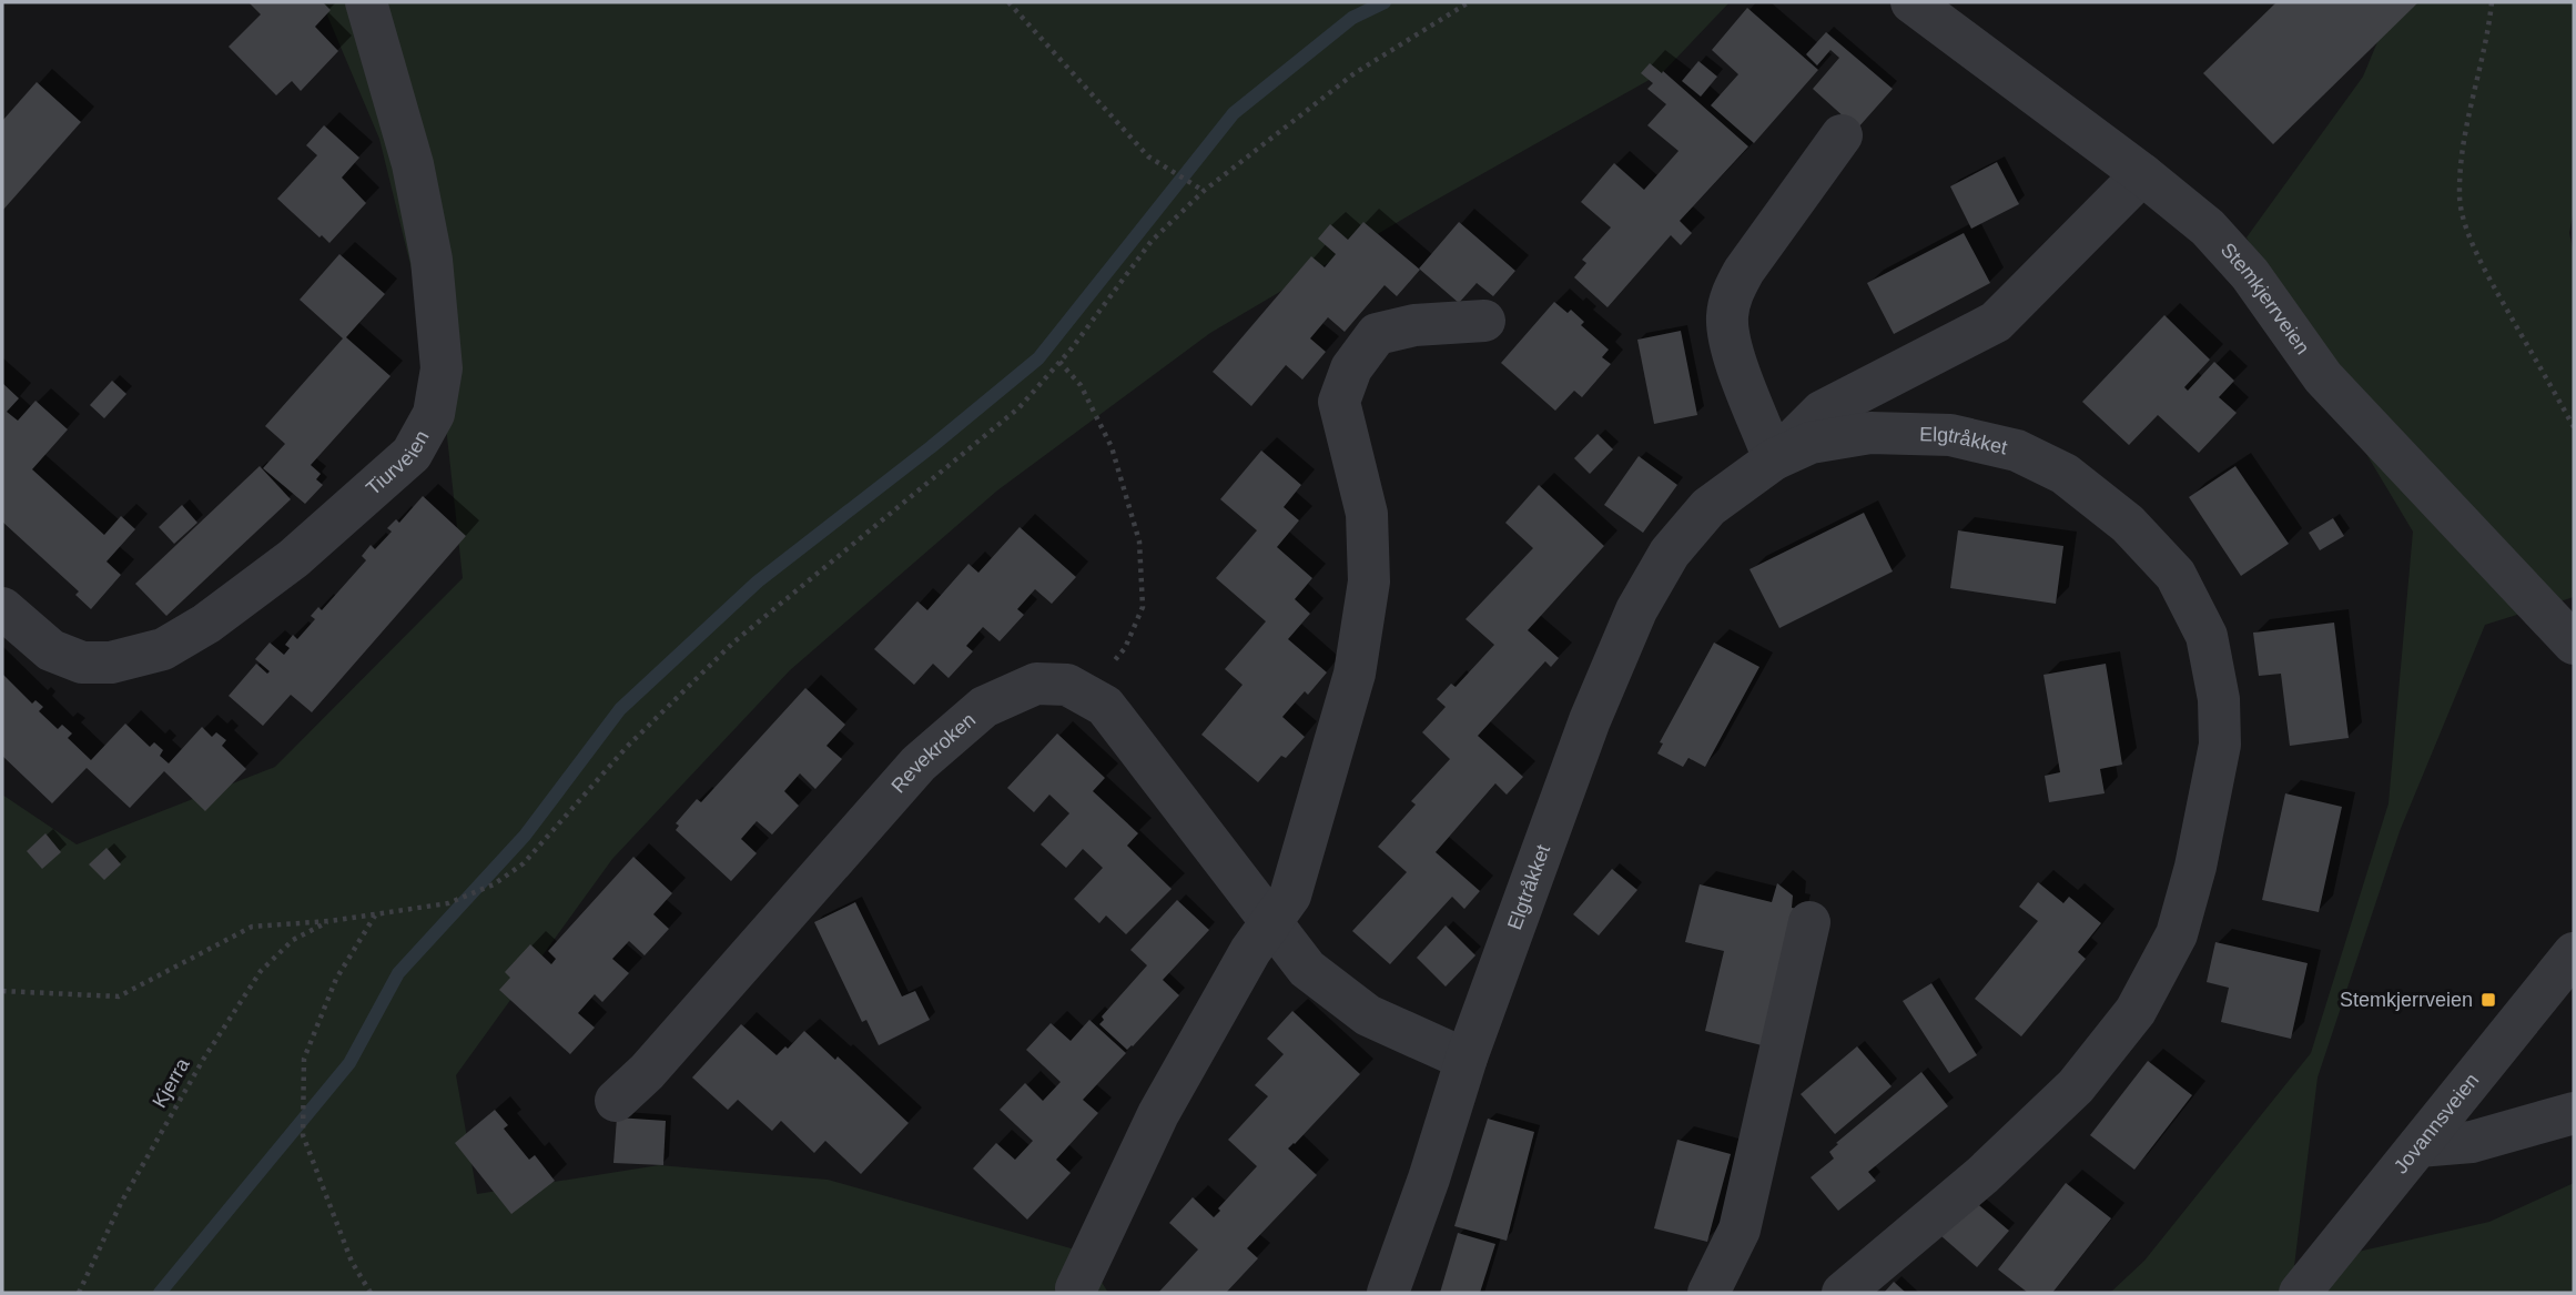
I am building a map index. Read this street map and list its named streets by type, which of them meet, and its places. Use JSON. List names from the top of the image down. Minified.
{"streets":{"street":["Stemkjerrveien","Elgtråkket","Tiurveien","Revekroken","Jovannsveien"],"path":["Kjerra"]},"crossings":[["Elgtråkket","Revekroken"]],"places":{"transit":["Stemkjerrveien"]}}
